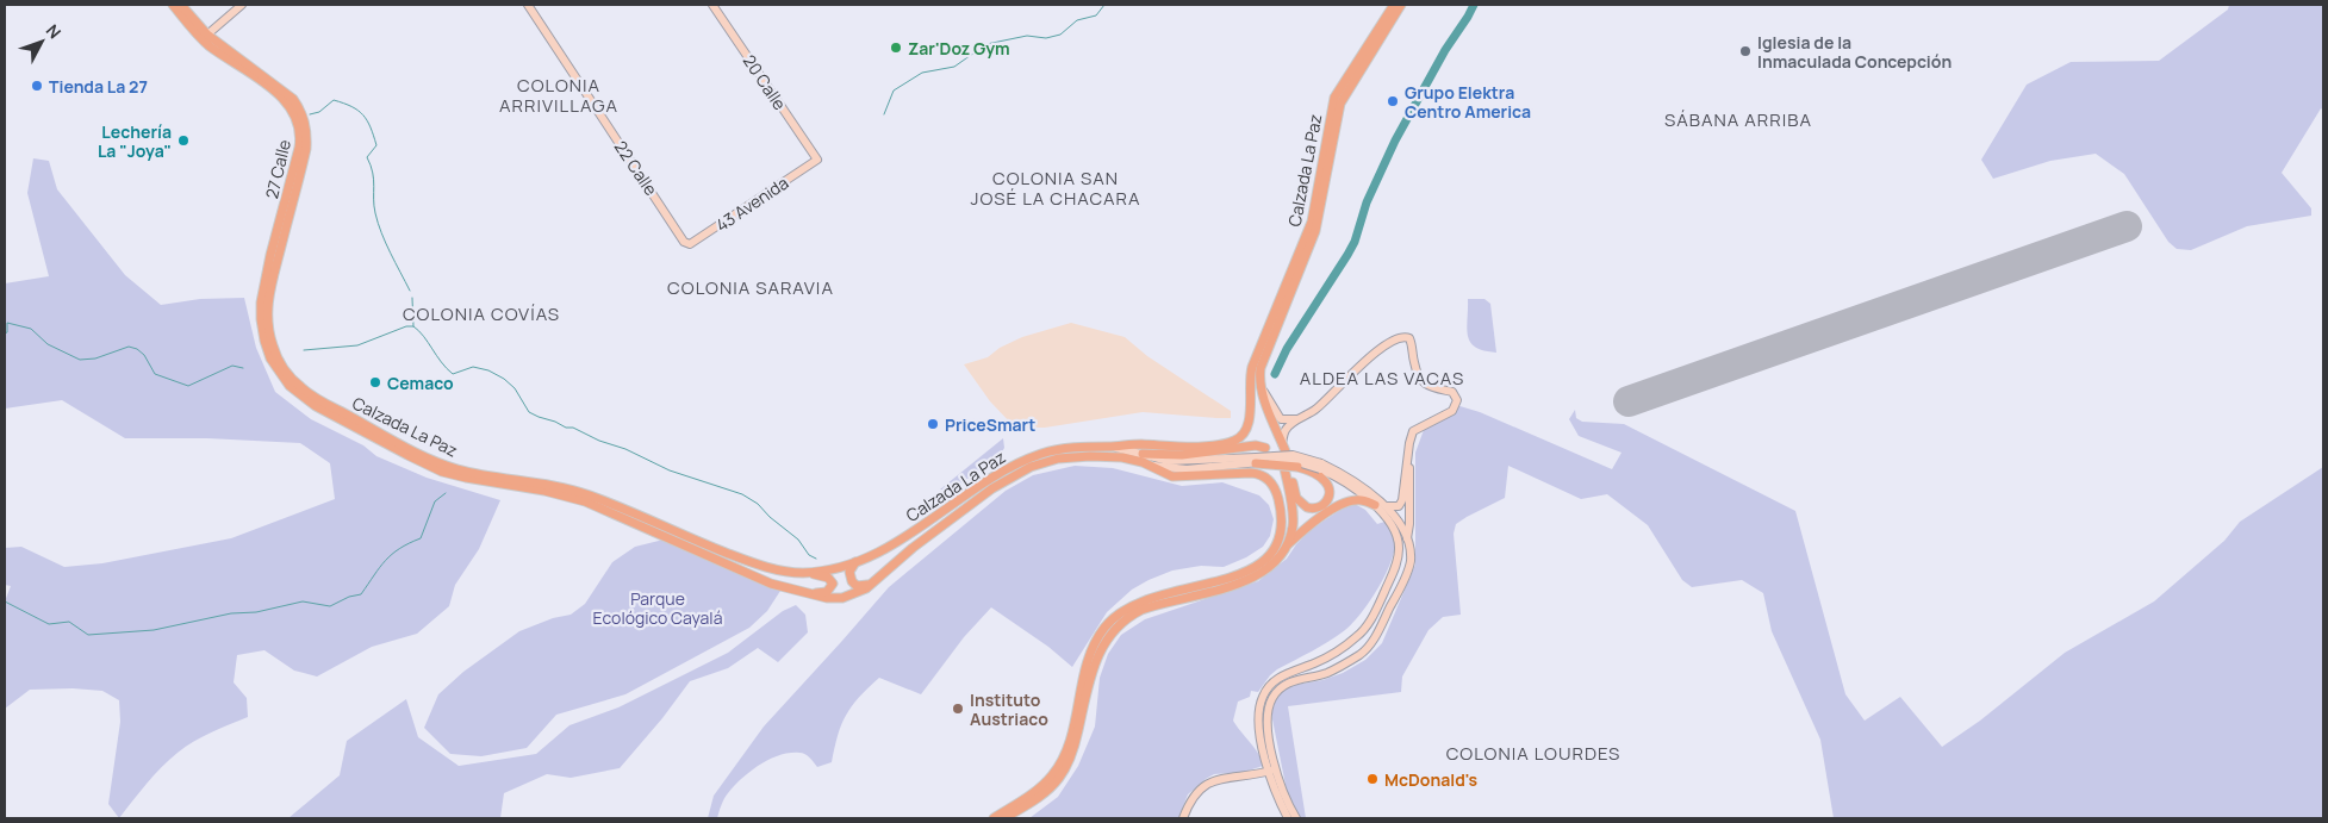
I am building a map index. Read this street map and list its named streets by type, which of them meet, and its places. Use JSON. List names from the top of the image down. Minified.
{"streets":{"main road":["27 Calle","Calzada La Paz"],"street":["20 Calle","22 Calle","43 Avenida"]},"crossings":[["20 Calle","43 Avenida"],["22 Calle","43 Avenida"],["27 Calle","Calzada La Paz"]],"districts":["COLONIA ARRIVILLAGA","SÁBANA ARRIBA","COLONIA SAN JOSÉ LA CHACARA","COLONIA SARAVIA","COLONIA COVÍAS","ALDEA LAS VACAS","COLONIA LOURDES"],"parks":["Parque Ecológico Cayalá"],"places":["Zar'Doz Gym","Iglesia de la Inmaculada Concepción","Tienda La 27","Grupo Elektra Centro America","Lechería La \"Joya\"","Cemaco","PriceSmart","Instituto Austriaco","McDonald's"],"north":"top right"}
